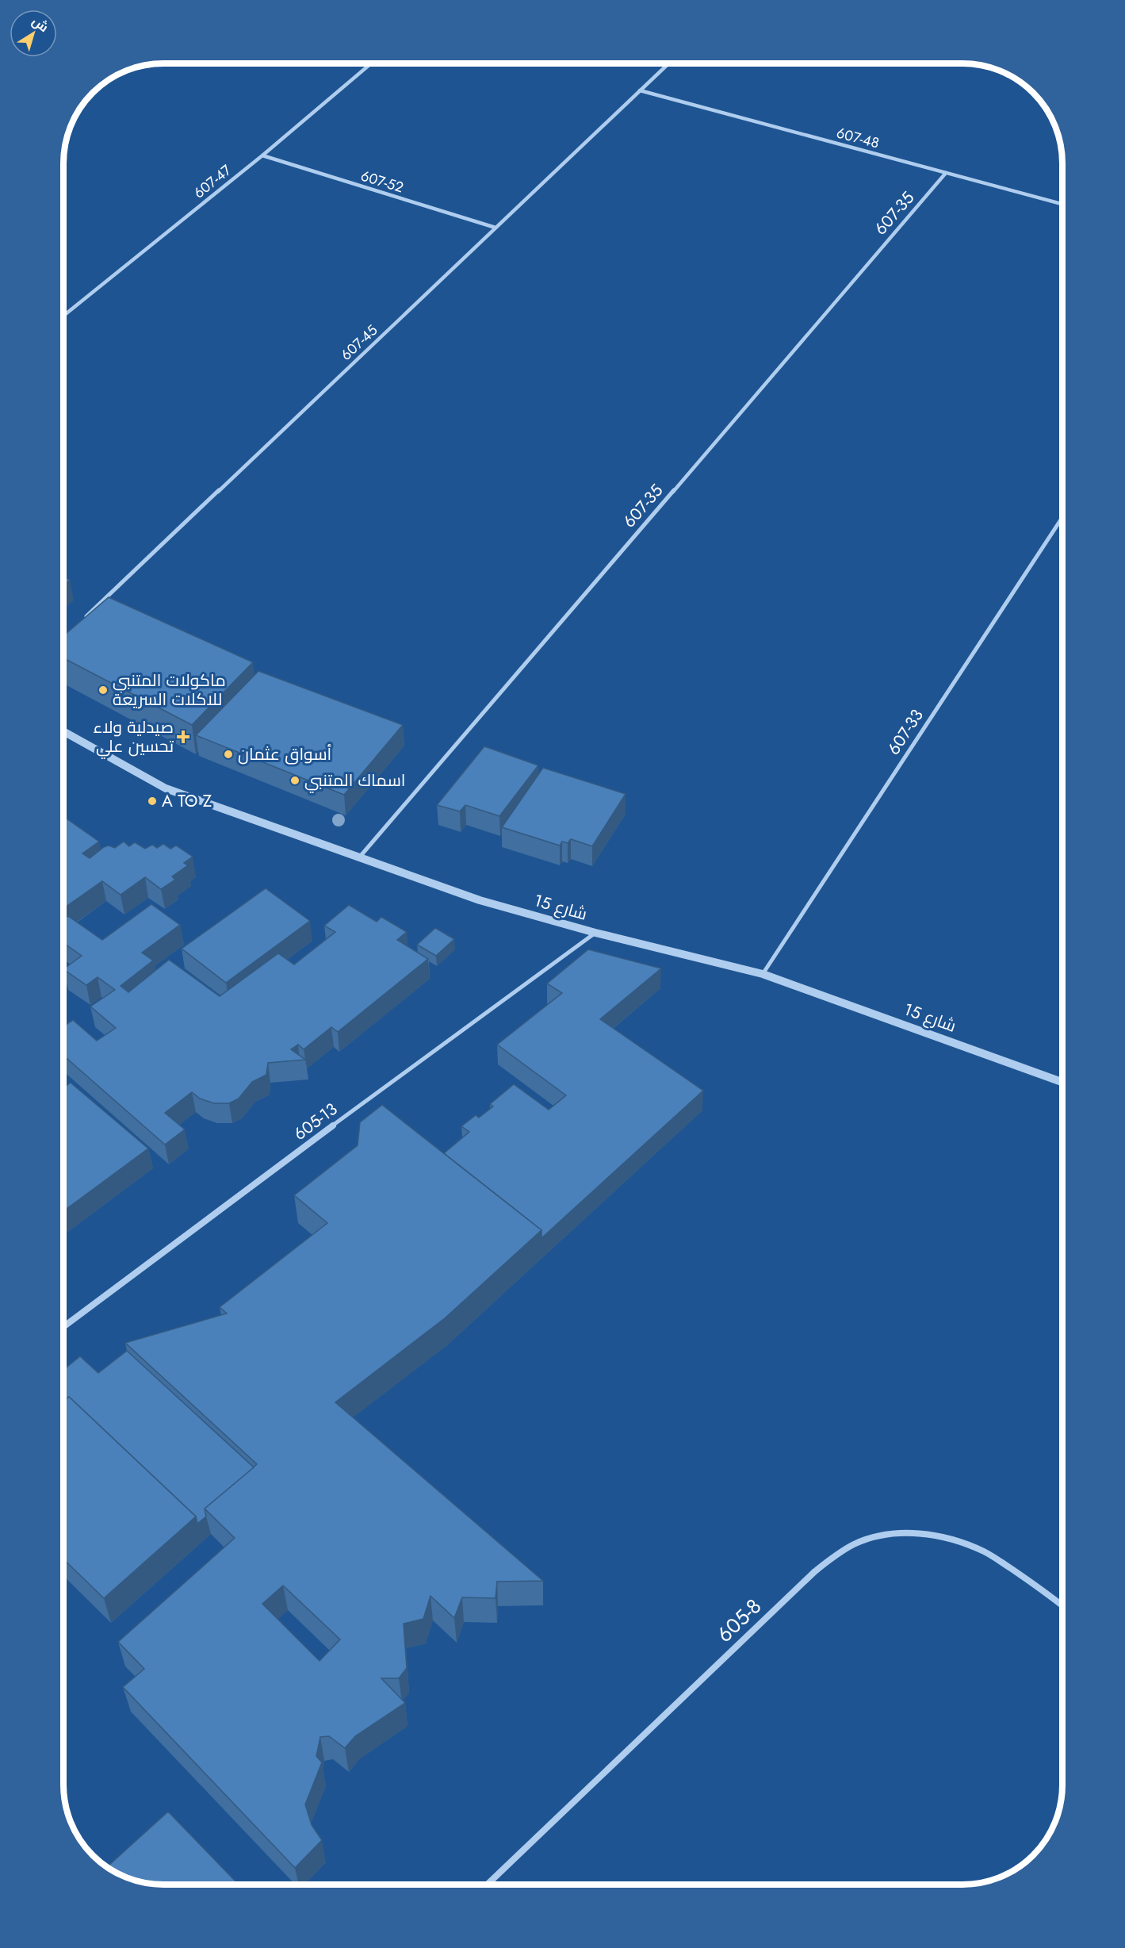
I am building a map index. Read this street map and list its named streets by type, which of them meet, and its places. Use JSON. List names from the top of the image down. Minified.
{"streets":{"street":["607-48","607-47","607-52","607-35","607-45","607-33","شارع 15","605-13","605-8"]},"crossings":[["607-48","607-35"],["607-48","607-45"],["607-47","607-52"],["607-52","607-45"],["607-35","شارع 15"],["607-33","شارع 15"],["شارع 15","605-13"]],"places":{"other":["ماكولات المتنبي للاكلات السريعة","أسواق عثمان","اسماك المتنبي","A TO Z"],"health":["صيدلية ولاء تحسين علي"]},"north":"top right"}
